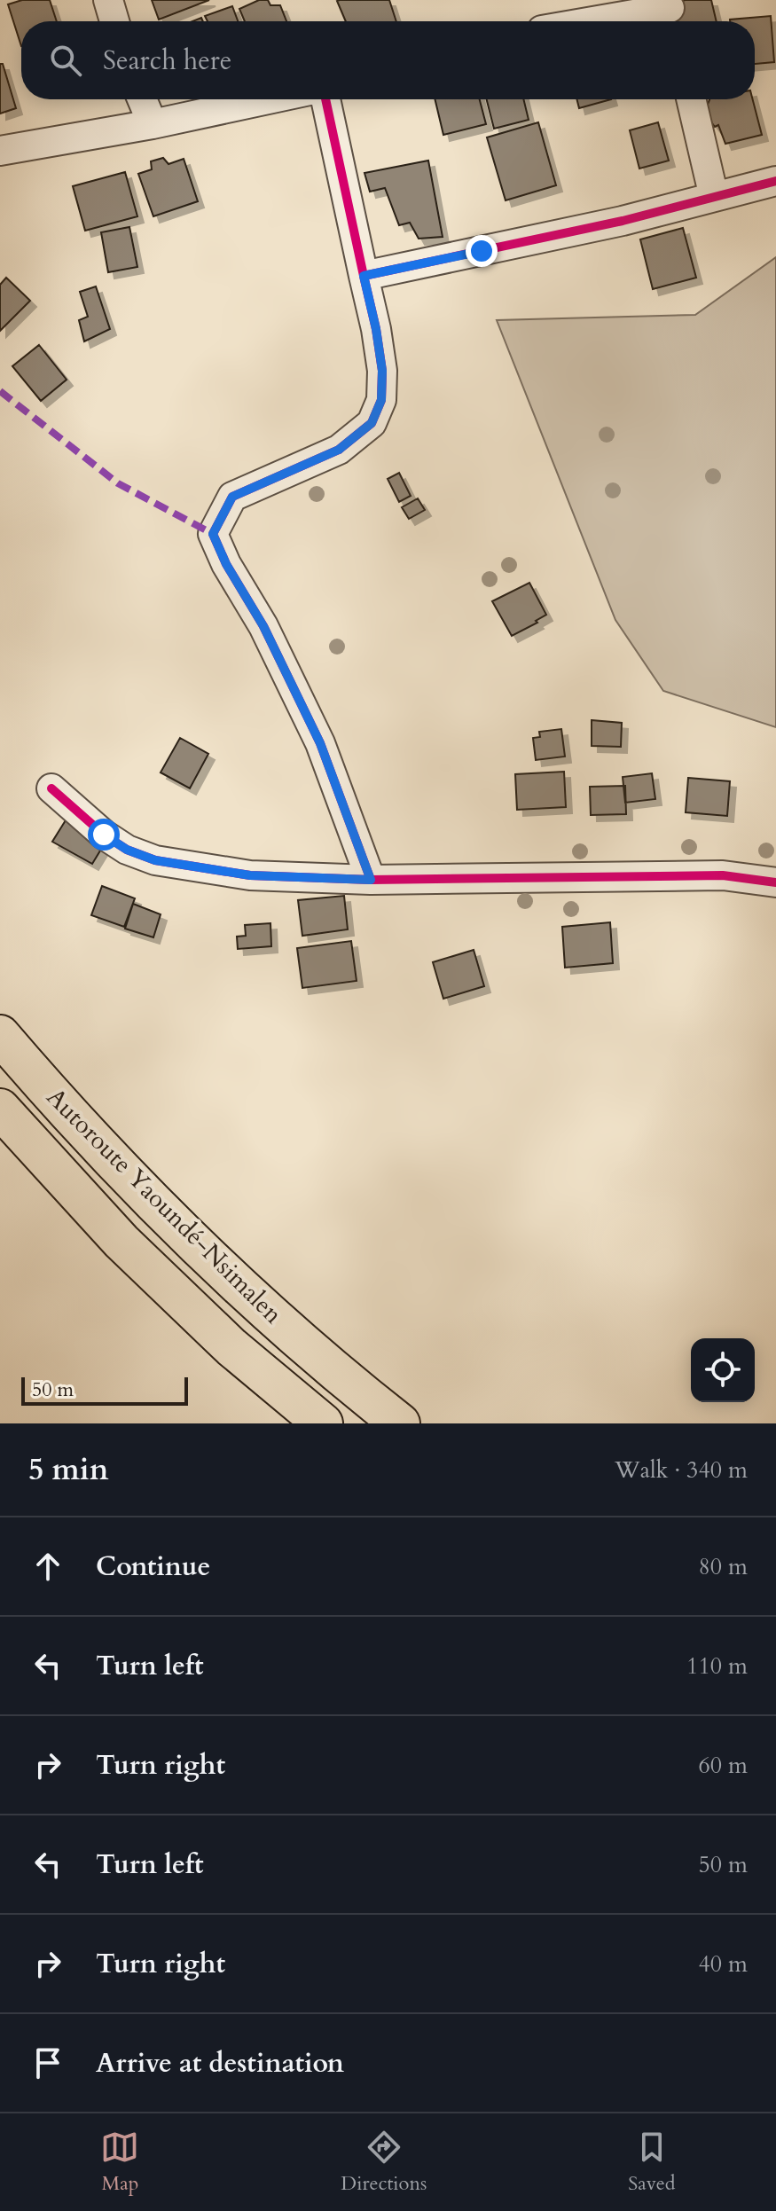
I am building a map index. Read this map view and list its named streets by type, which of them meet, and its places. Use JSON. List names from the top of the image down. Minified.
{"streets":{"highway":["Autoroute Yaoundé-Nsimalen"]},"scale_bar":"50 m","page":{"search":"Search here","scale":"50 m","heading":["5 min","Walk · 340 m"],"list":[["Continue","80 m"],["Turn left","110 m"],["Turn right","60 m"],["Turn left","50 m"],["Turn right","40 m"],"Arrive at destination"],"nav":["Map","Directions","Saved"]}}
